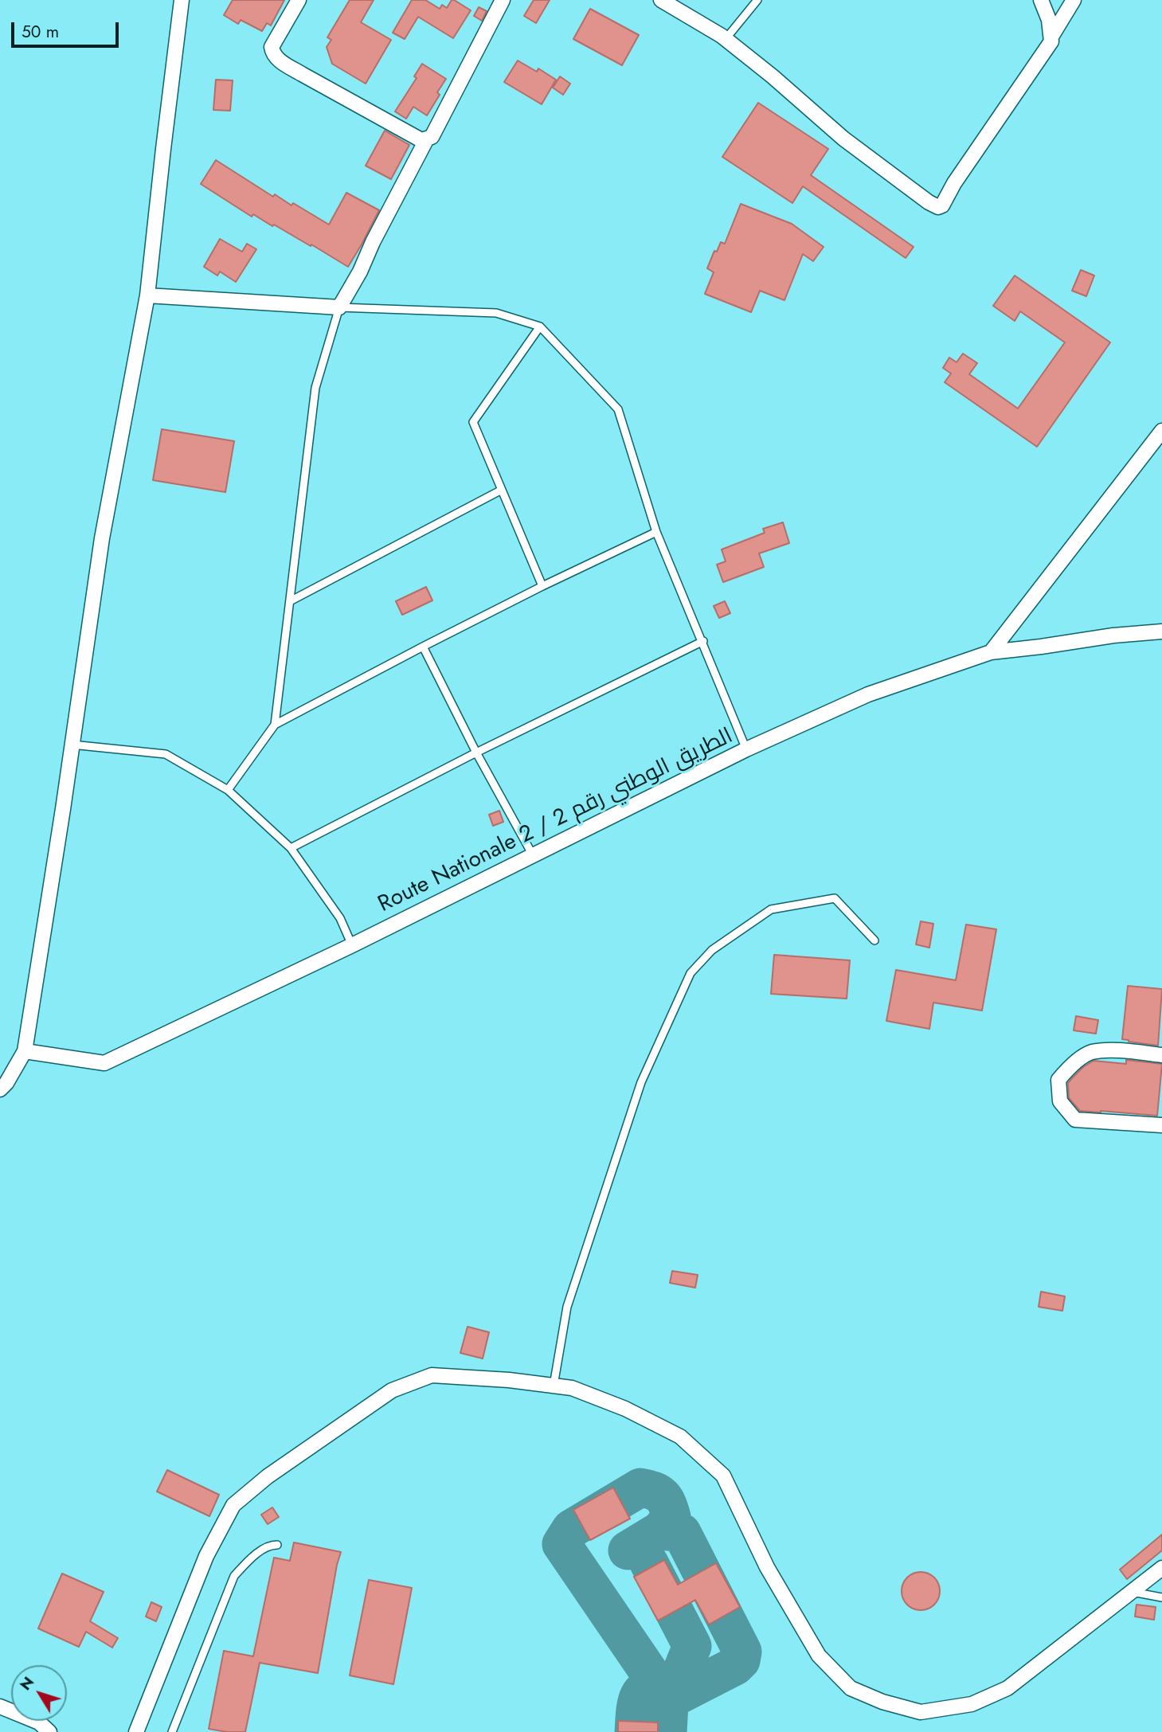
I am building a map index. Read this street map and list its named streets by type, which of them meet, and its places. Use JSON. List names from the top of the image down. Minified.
{"streets":{"street":["Route Nationale 2 / الطريق الوطني رقم 2"]},"scale_bar":"50 m","north":"top left"}
